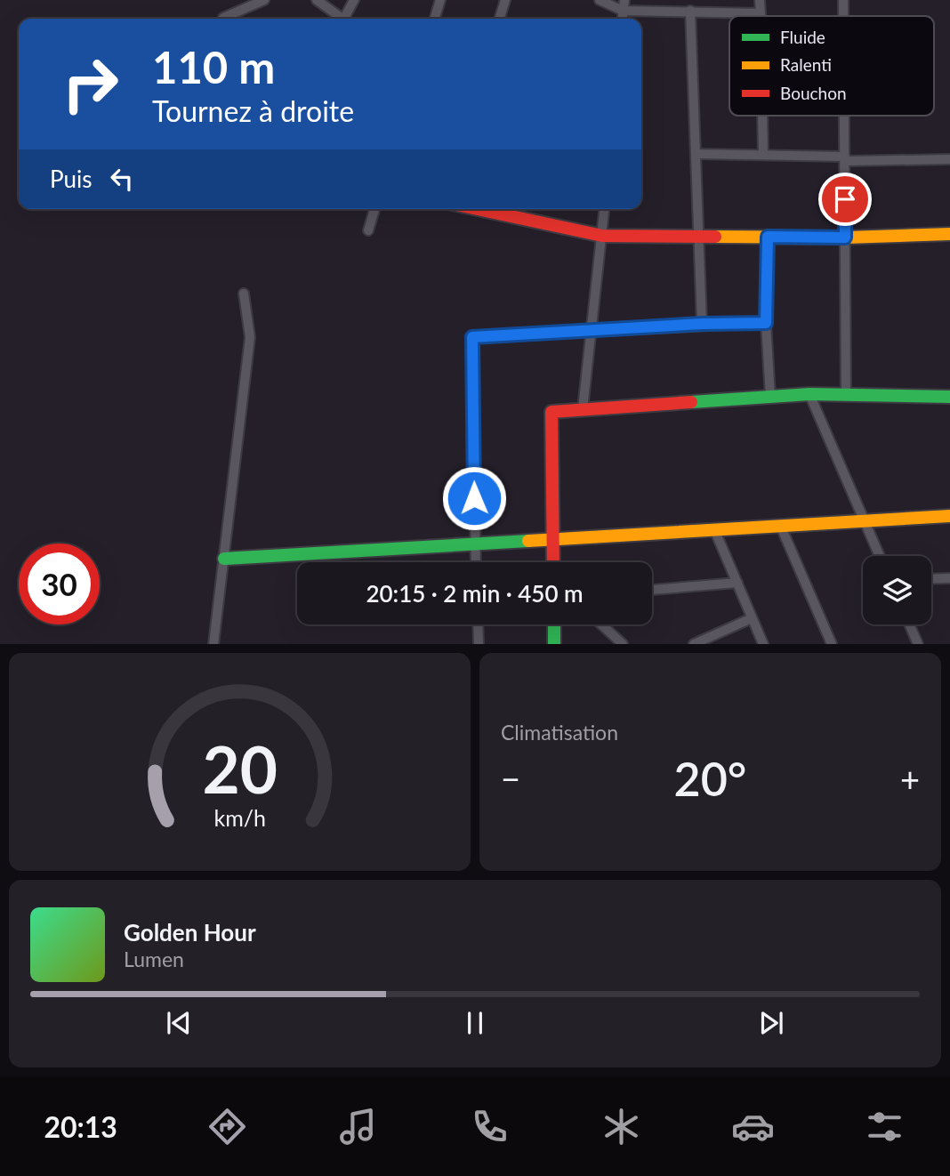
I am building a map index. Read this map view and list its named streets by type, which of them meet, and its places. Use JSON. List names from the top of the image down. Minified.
{"legend":["Fluide","Ralenti","Bouchon"],"page":{"turn":["110 m","Tournez à droite"],"then":"Puis","limit":"30","trip":"20:15 · 2 min · 450 m","tile":"Climatisation","heat":["−","20°","+"],"song":["Golden Hour","Lumen"],"tabs":"20:13","gauge":["20","km/h"]}}
